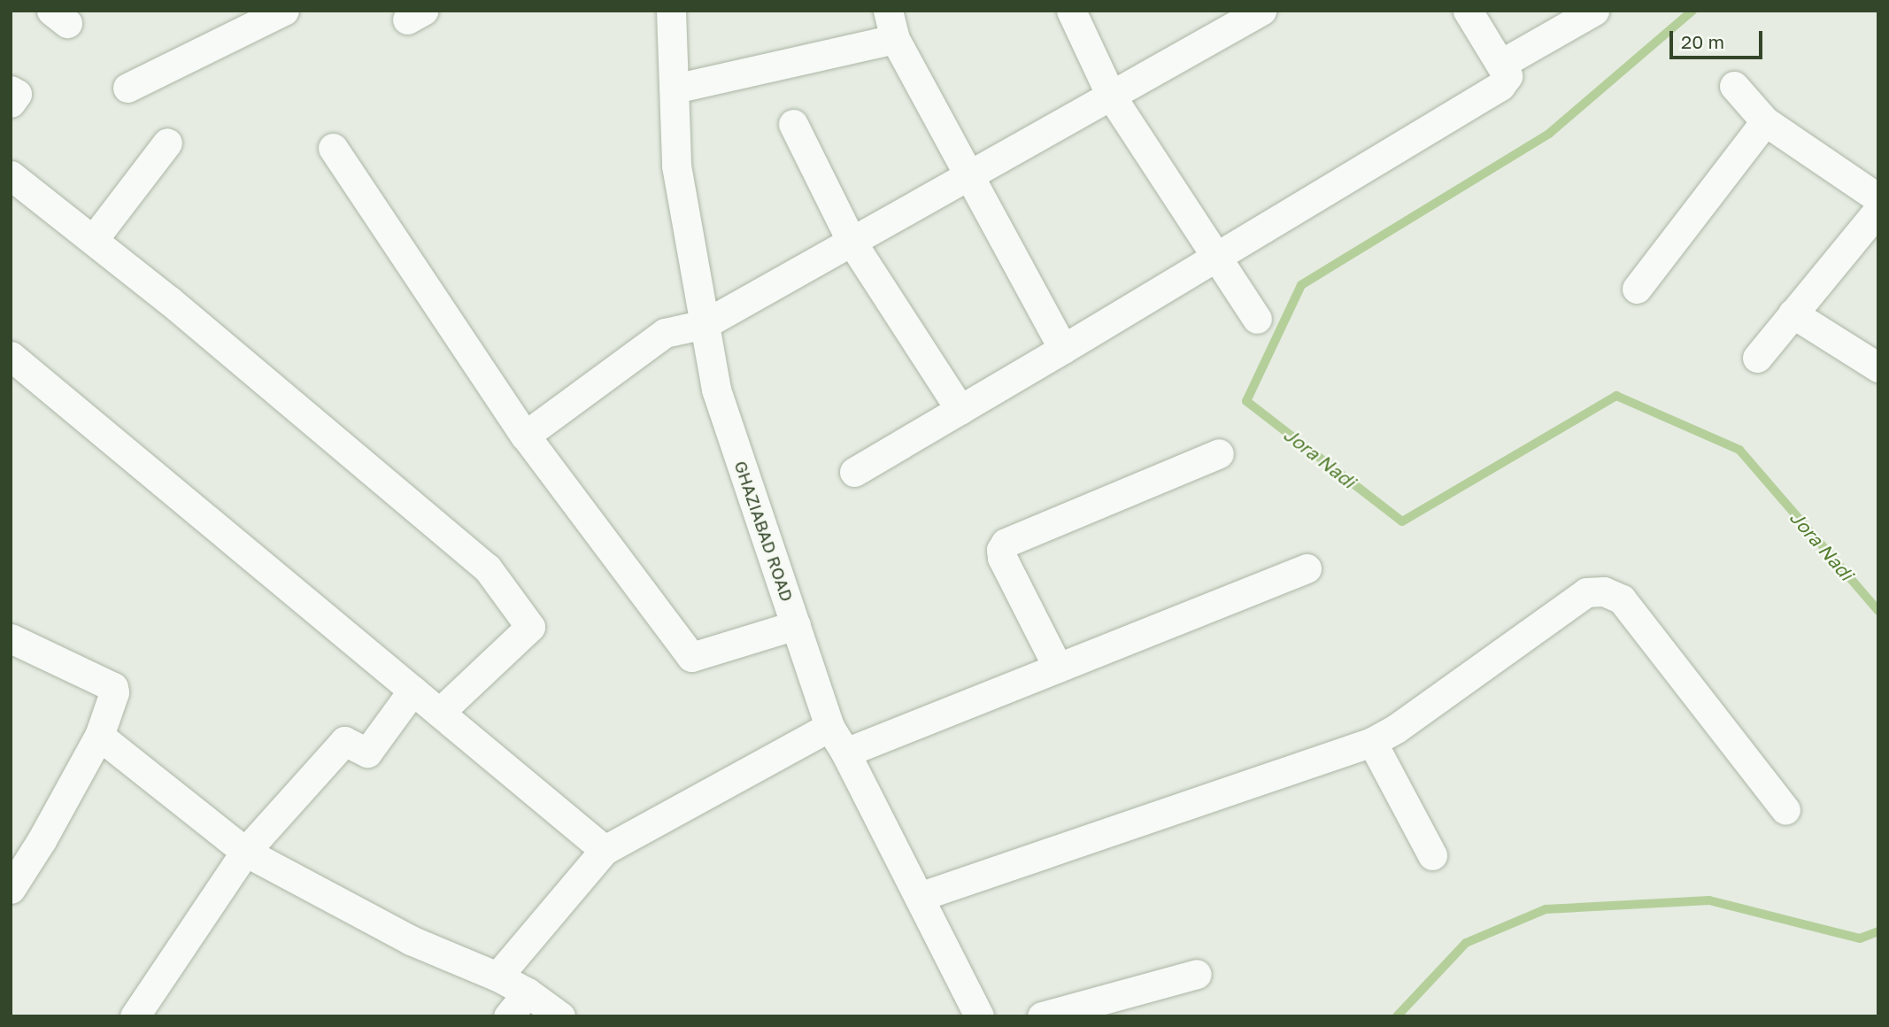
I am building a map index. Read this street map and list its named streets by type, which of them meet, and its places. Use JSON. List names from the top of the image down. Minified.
{"streets":{"street":["GHAZIABAD ROAD"]},"water":["Jora Nadi"],"scale_bar":"20 m"}
